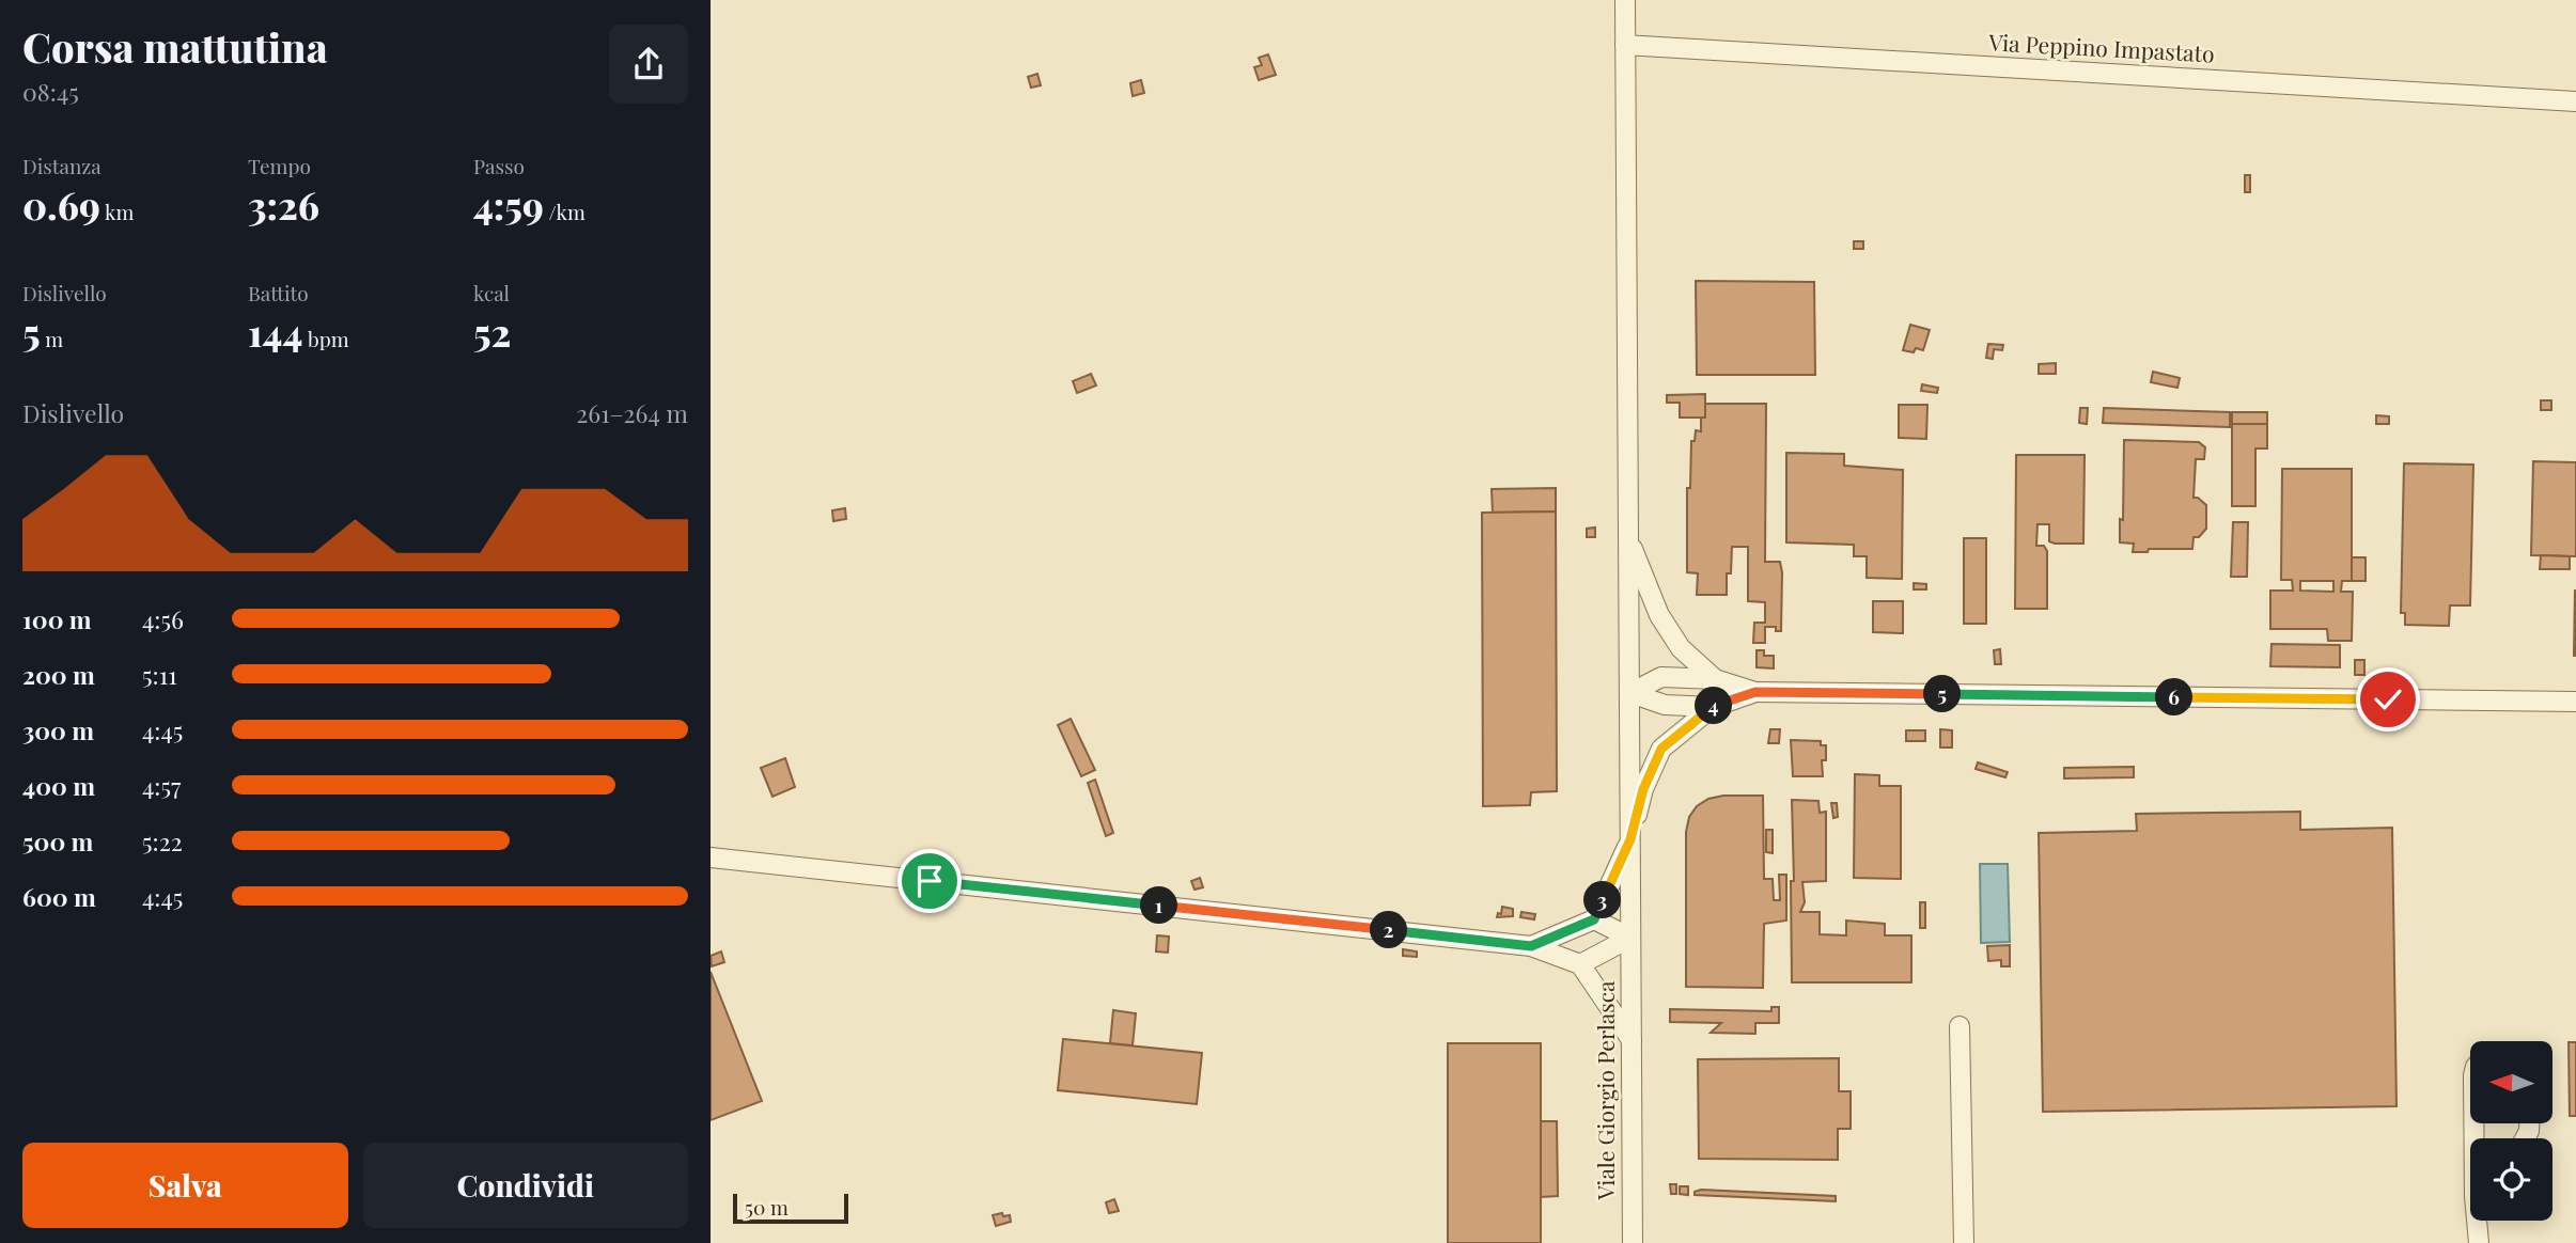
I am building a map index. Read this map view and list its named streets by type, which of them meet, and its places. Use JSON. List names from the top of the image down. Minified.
{"streets":{"street":["Via Peppino Impastato","Viale Giorgio Perlasca"]},"scale_bar":"50 m","north":"left","page":{"heading":["Corsa mattutina","08:45"],"stats":[["Distanza","0.69 km"],["Tempo","3:26"],["Passo","4:59 /km"],["Dislivello","5 m"],["Battito","144 bpm"],["kcal","52"]],"chart":["Dislivello","261–264 m"],"list":[{"name":"100 m","note":"4:56"},{"name":"200 m","note":"5:11"},{"name":"300 m","note":"4:45"},{"name":"400 m","note":"4:57"},{"name":"500 m","note":"5:22"},{"name":"600 m","note":"4:45"}],"pins":["5","6","4","3","1","2"],"buttons":["Salva","Condividi"],"scale":"50 m"}}
